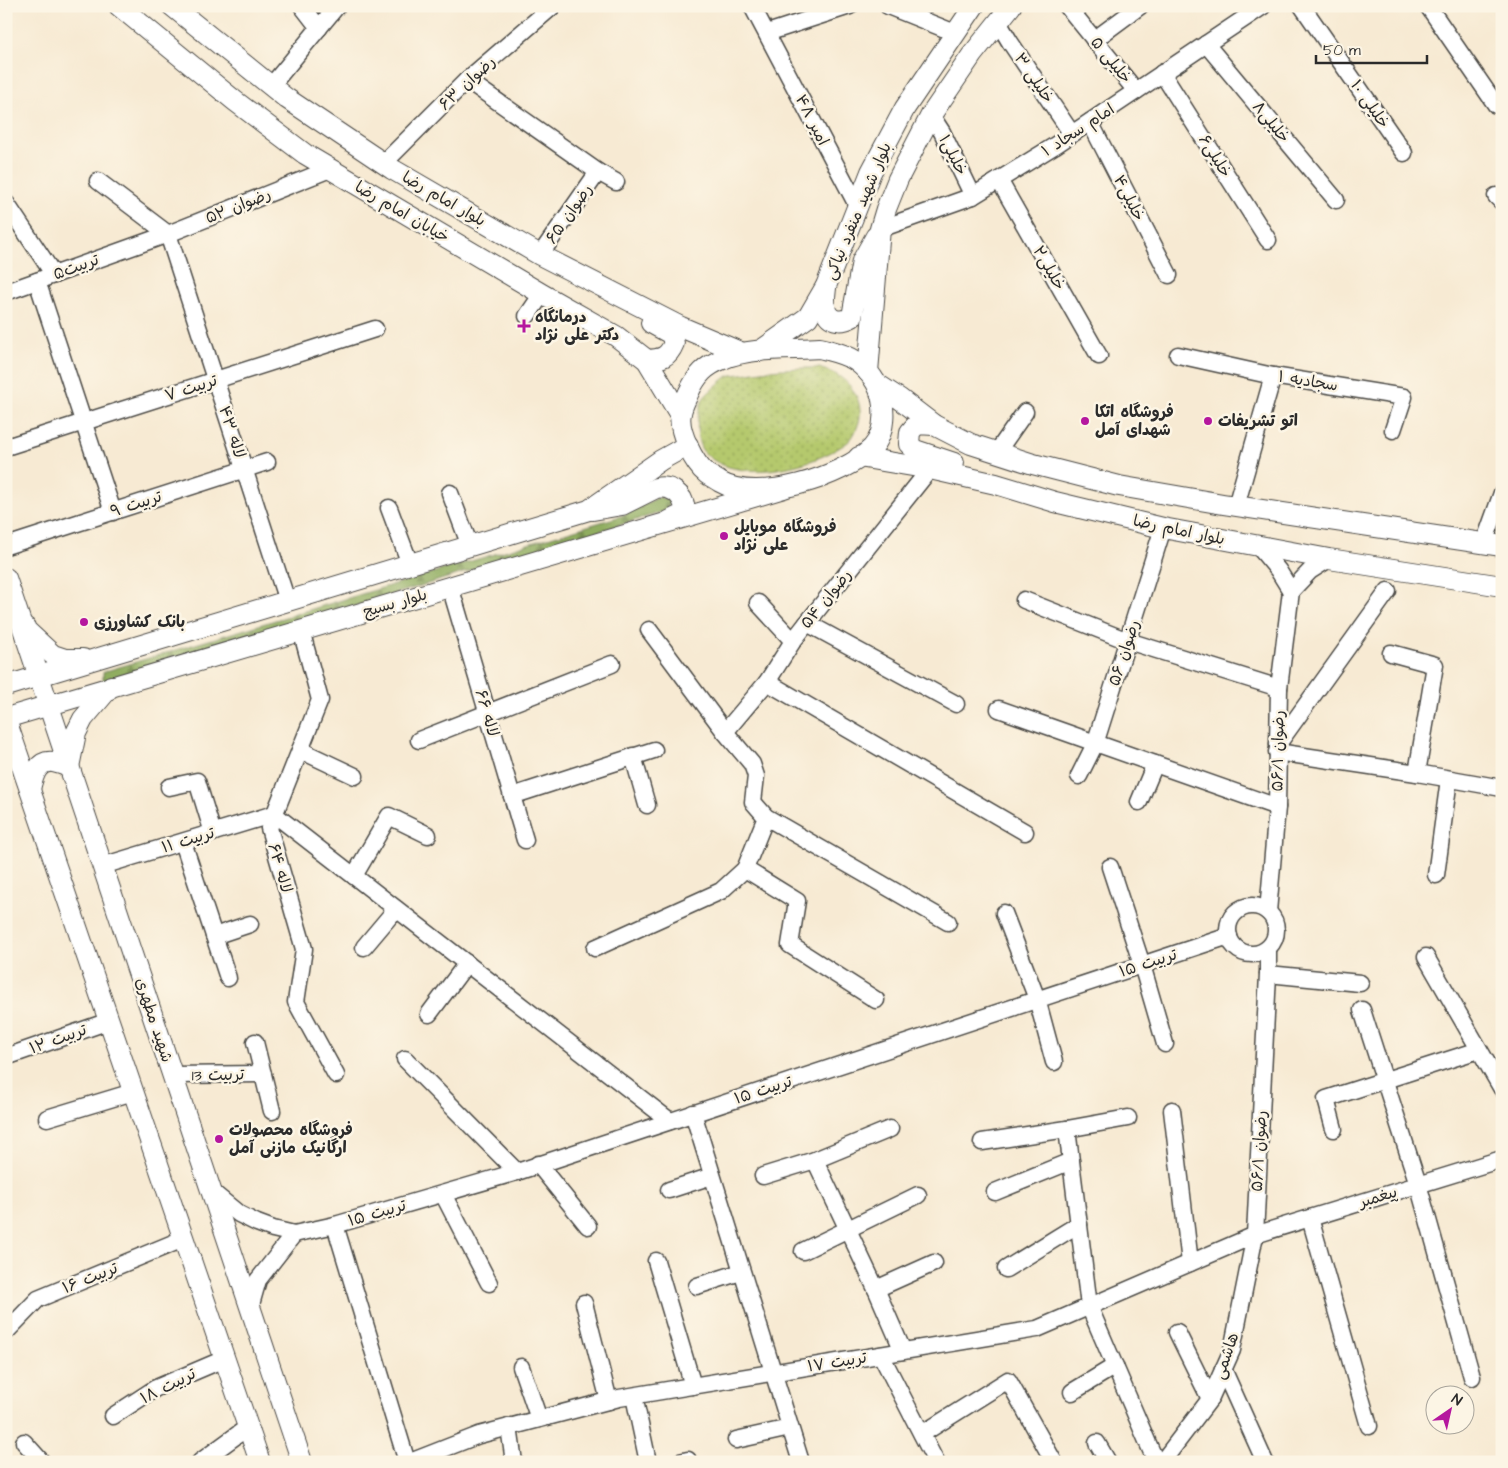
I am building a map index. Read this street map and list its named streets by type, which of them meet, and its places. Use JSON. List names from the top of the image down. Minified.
{"streets":{"main road":["بلوار امام رضا","بلوار شهید منفرد نیاکی","خیابان امام رضا","بلوار بسیج","شهید مطهری"],"street":["خلیلی ۵","خلیلی ۳","رضوان ۶۳","خلیلی ۱۰","امیر ۴۸","خلیلی۸","امام سجاد ۱","خلیلی۱","خلیلی۶","خلیلی۴","رضوان ۵۲","رضوان ۶۵","تربیت۵","خلیلی۲","سجادیه ۱","تربیت ۷","لاله ۴۳","تربیت ۹","رضوان ۵۴","رضوان ۵۶","لاله ۶۶","رضوان ۵۶/۱","تربیت ۱۱","لاله ۶۴","تربیت ۱۵","تربیت ۱۲","تربیت 13","پیغمبر","تربیت ۱۶","هاشمی","تربیت ۱۷","تربیت ۱۸"]},"crossings":[["خلیلی ۵","امام سجاد ۱"],["خلیلی ۳","امام سجاد ۱"],["خلیلی ۳","بلوار شهید منفرد نیاکی"],["رضوان ۶۳","بلوار امام رضا"],["امیر ۴۸","بلوار شهید منفرد نیاکی"],["خلیلی۸","امام سجاد ۱"],["امام سجاد ۱","خلیلی۱"],["امام سجاد ۱","خلیلی۶"],["امام سجاد ۱","خلیلی۴"],["امام سجاد ۱","بلوار شهید منفرد نیاکی"],["امام سجاد ۱","خلیلی۲"],["خلیلی۱","بلوار شهید منفرد نیاکی"],["بلوار امام رضا","بلوار شهید منفرد نیاکی"],["بلوار امام رضا","خیابان امام رضا"],["بلوار امام رضا","رضوان ۶۵"],["بلوار امام رضا","رضوان ۵۴"],["بلوار امام رضا","بلوار بسیج"],["بلوار امام رضا","رضوان ۵۶"],["رضوان ۵۲","خیابان امام رضا"],["رضوان ۵۲","تربیت۵"],["رضوان ۵۲","لاله ۴۳"],["بلوار شهید منفرد نیاکی","خیابان امام رضا"],["بلوار شهید منفرد نیاکی","بلوار بسیج"],["خیابان امام رضا","بلوار بسیج"],["تربیت ۷","لاله ۴۳"],["لاله ۴۳","تربیت ۹"],["لاله ۴۳","بلوار بسیج"],["بلوار بسیج","لاله ۶۶"],["بلوار بسیج","لاله ۶۴"],["بلوار بسیج","شهید مطهری"],["رضوان ۵۶/۱","تربیت ۱۵"],["رضوان ۵۶/۱","پیغمبر"],["رضوان ۵۶/۱","هاشمی"],["رضوان ۵۶/۱","تربیت ۱۷"],["تربیت ۱۱","لاله ۶۴"],["تربیت ۱۱","شهید مطهری"],["تربیت ۱۵","شهید مطهری"],["شهید مطهری","تربیت 13"],["پیغمبر","هاشمی"],["پیغمبر","تربیت ۱۷"],["هاشمی","تربیت ۱۷"]],"places":{"health":["درمانگاه دکتر علی نژاد"],"other":["فروشگاه اتکا شهدای آمل","اتو تشریفات","فروشگاه موبایل علی نژاد","بانک کشاورزی","فروشگاه محصولات ارگانیک مازنی آمل"]},"scale_bar":"50 m","north":"top right"}
